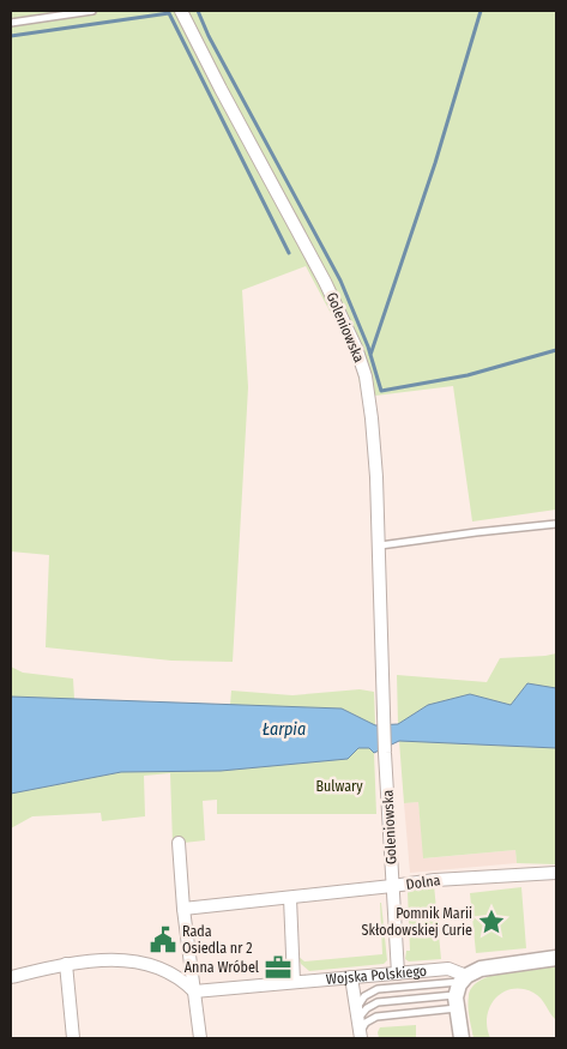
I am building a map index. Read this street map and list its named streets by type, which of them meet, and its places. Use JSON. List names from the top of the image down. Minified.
{"streets":{"street":["Goleniowska","Dolna","Wojska Polskiego"]},"crossings":[["Goleniowska","Dolna"],["Goleniowska","Wojska Polskiego"]],"water":["Łarpia"],"parks":["Bulwary"],"places":{"place":["Pomnik Marii Skłodowskiej Curie"],"public building":["Rada Osiedla nr 2"],"office":["Anna Wróbel"]}}
